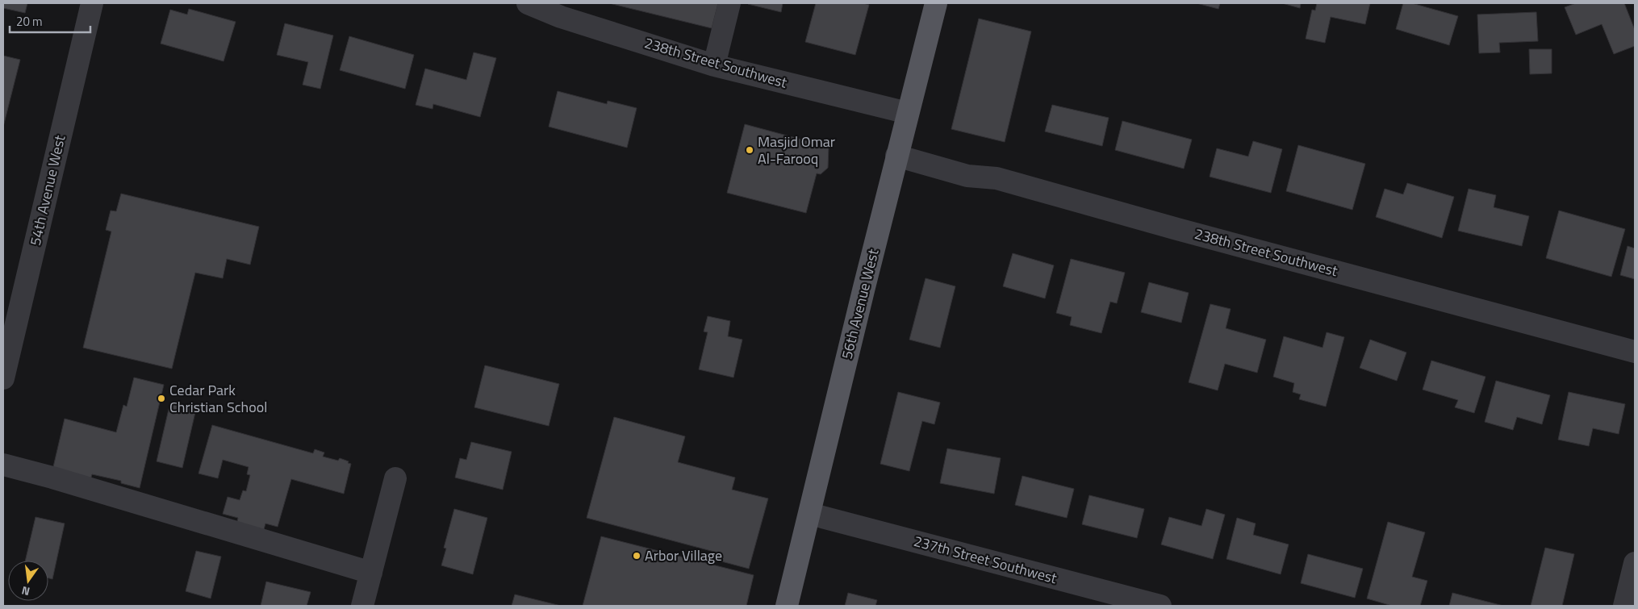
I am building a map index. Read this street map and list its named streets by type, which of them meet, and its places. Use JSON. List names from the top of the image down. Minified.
{"streets":{"main road":["56th Avenue West"],"street":["238th Street Southwest","54th Avenue West","237th Street Southwest"]},"crossings":[["238th Street Southwest","56th Avenue West"],["56th Avenue West","237th Street Southwest"]],"places":["Masjid Omar Al-Farooq","Cedar Park Christian School","Arbor Village"],"scale_bar":"20 m","north":"bottom"}
